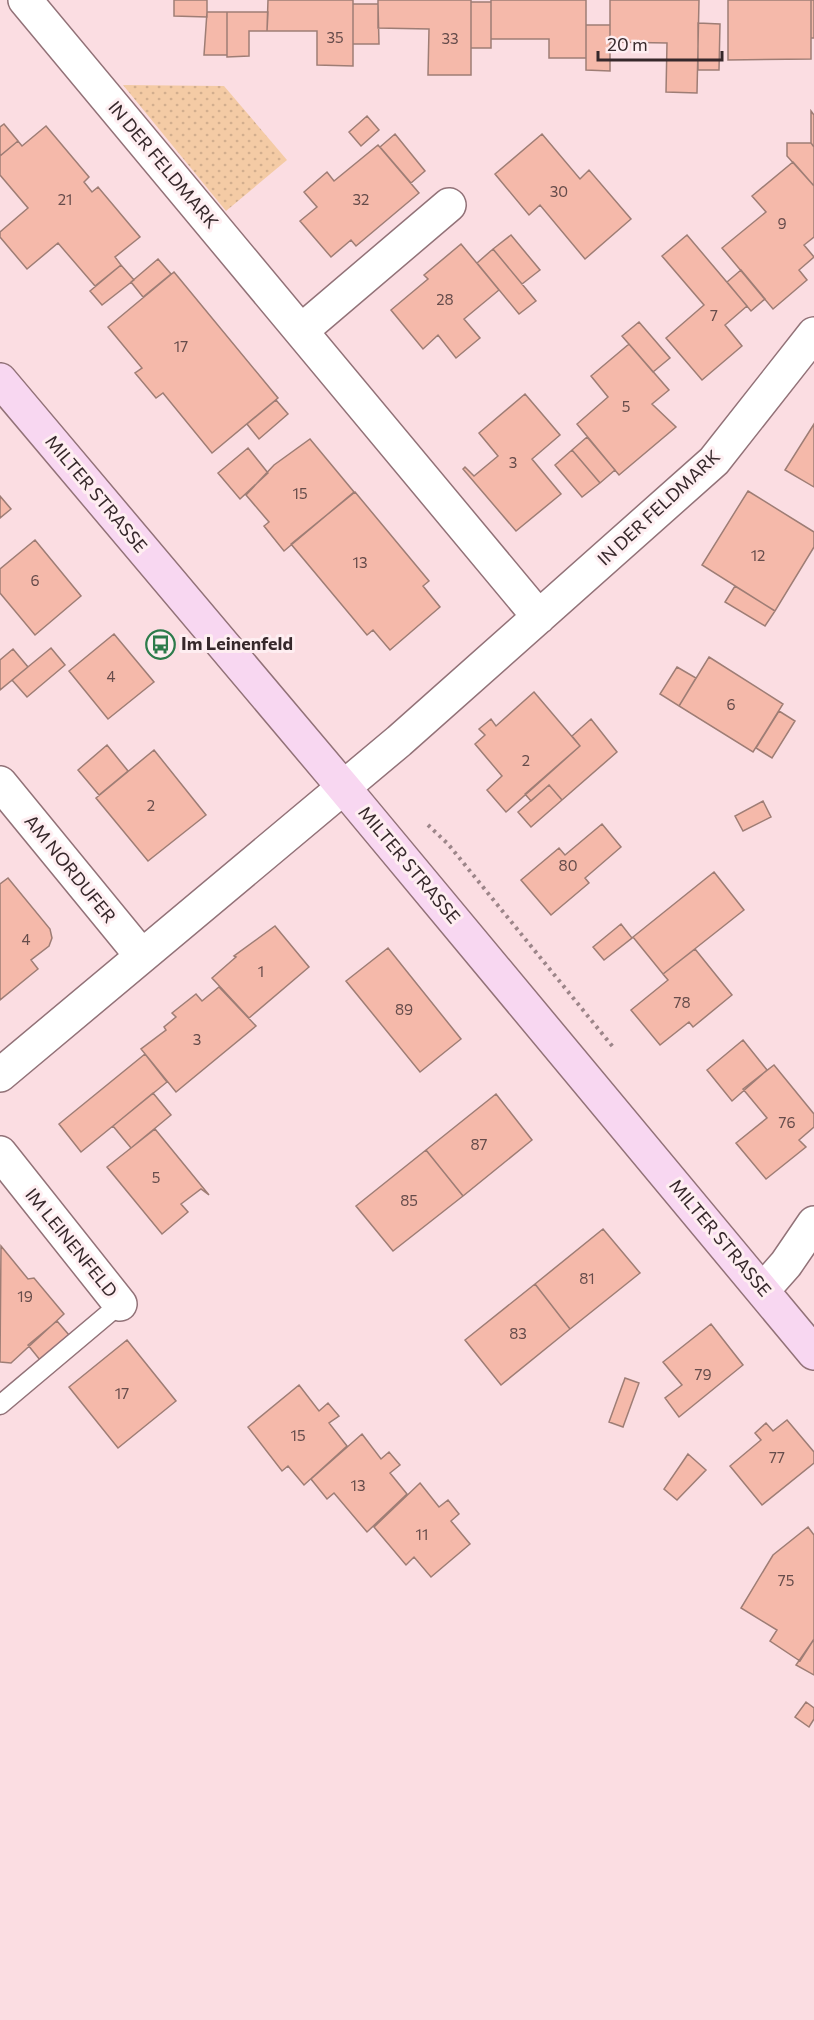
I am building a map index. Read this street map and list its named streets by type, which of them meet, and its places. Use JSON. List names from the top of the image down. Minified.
{"streets":{"street":["IN DER FELDMARK","MILTER STRASSE","AM NORDUFER","IM LEINENFELD"]},"crossings":[["IN DER FELDMARK","MILTER STRASSE"]],"places":{"bus stop":["Im Leinenfeld"]},"house_numbers":["35","33","30","21","32","9","28","7","17","5","3","15","12","13","6","4","6","2","2","80","4","1","78","89","3","76","87","5","85","81","19","83","79","17","15","77","13","11","75"],"scale_bar":"20 m"}
